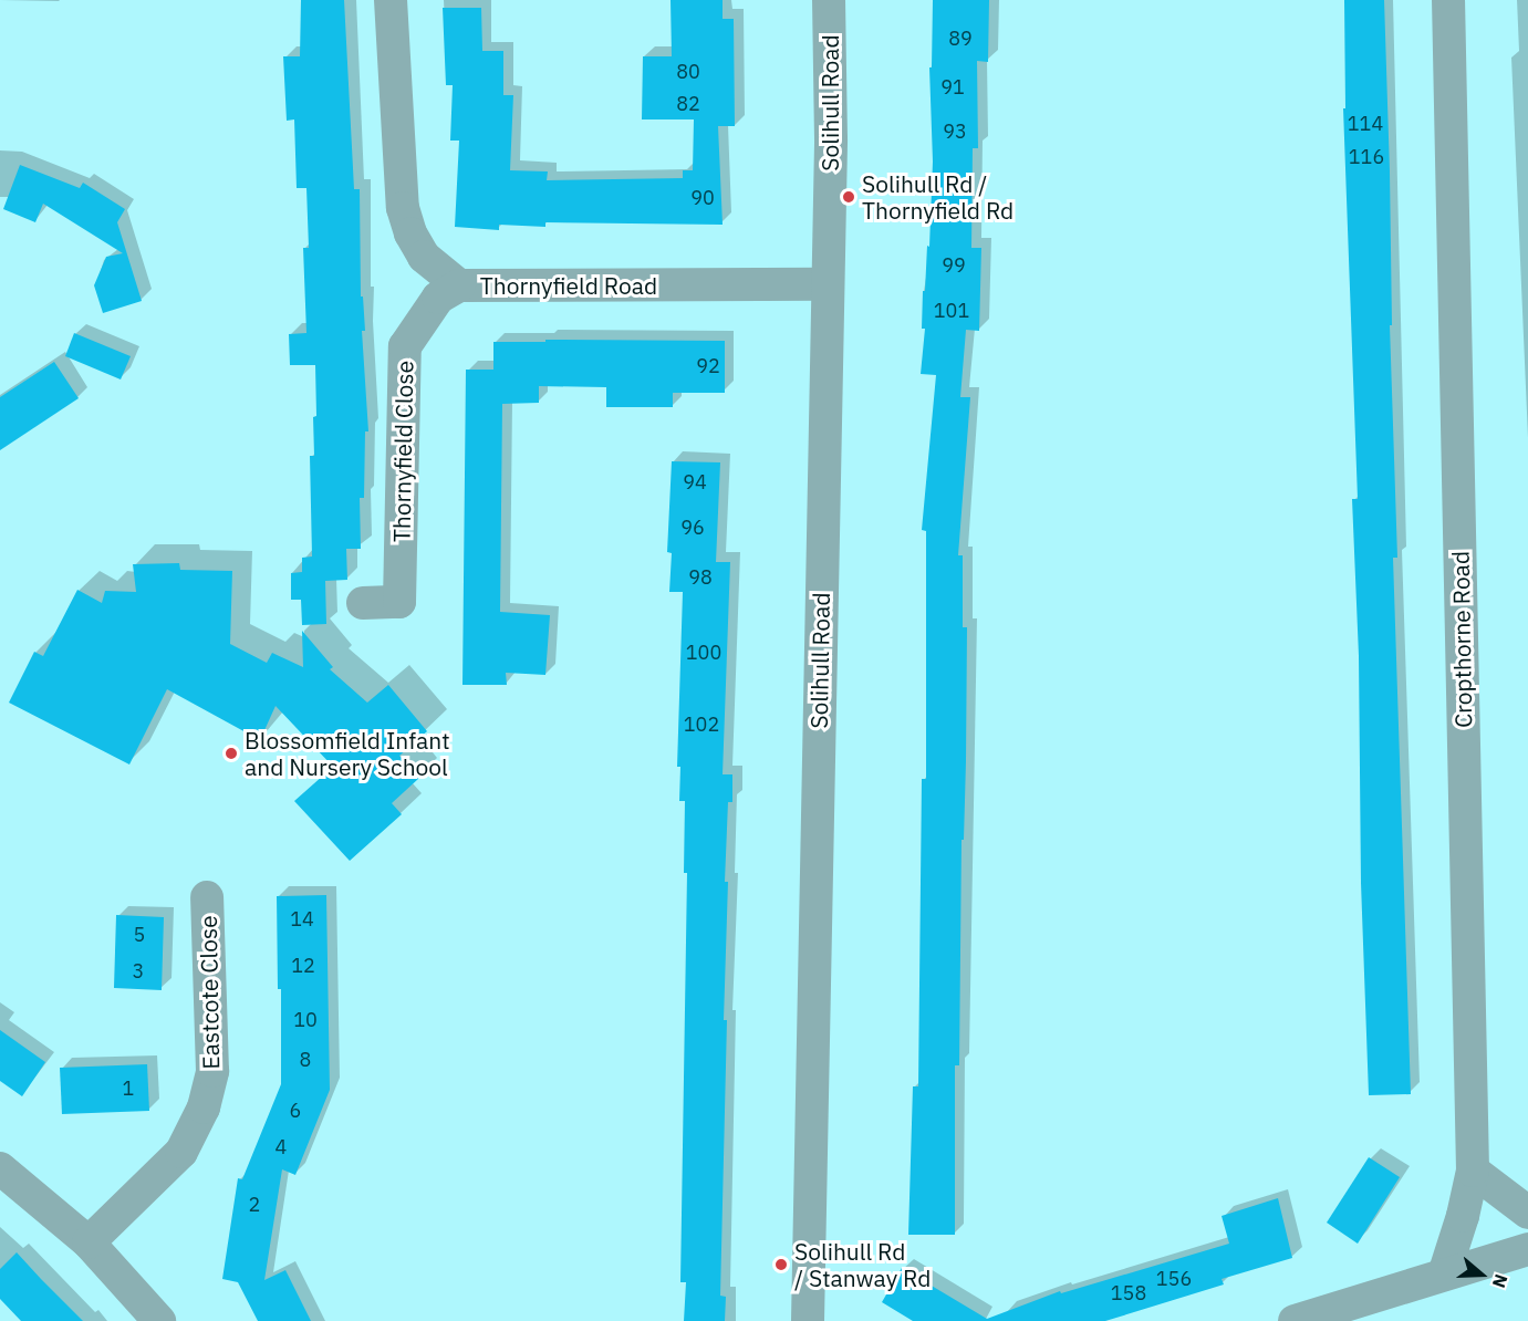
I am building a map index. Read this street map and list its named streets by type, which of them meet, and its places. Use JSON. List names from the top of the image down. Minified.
{"streets":{"street":["Solihull Road","Thornyfield Road","Thornyfield Close","Cropthorne Road","Eastcote Close"]},"crossings":[["Solihull Road","Thornyfield Road"],["Thornyfield Road","Thornyfield Close"]],"places":["Solihull Rd / Thornyfield Rd","Blossomfield Infant and Nursery School","Solihull Rd / Stanway Rd"],"house_numbers":["89","80","91","82","114","93","116","90","99","101","92","94","96","98","100","102","14","5","12","3","10","8","1","6","4","2","156","158"],"north":"right"}
